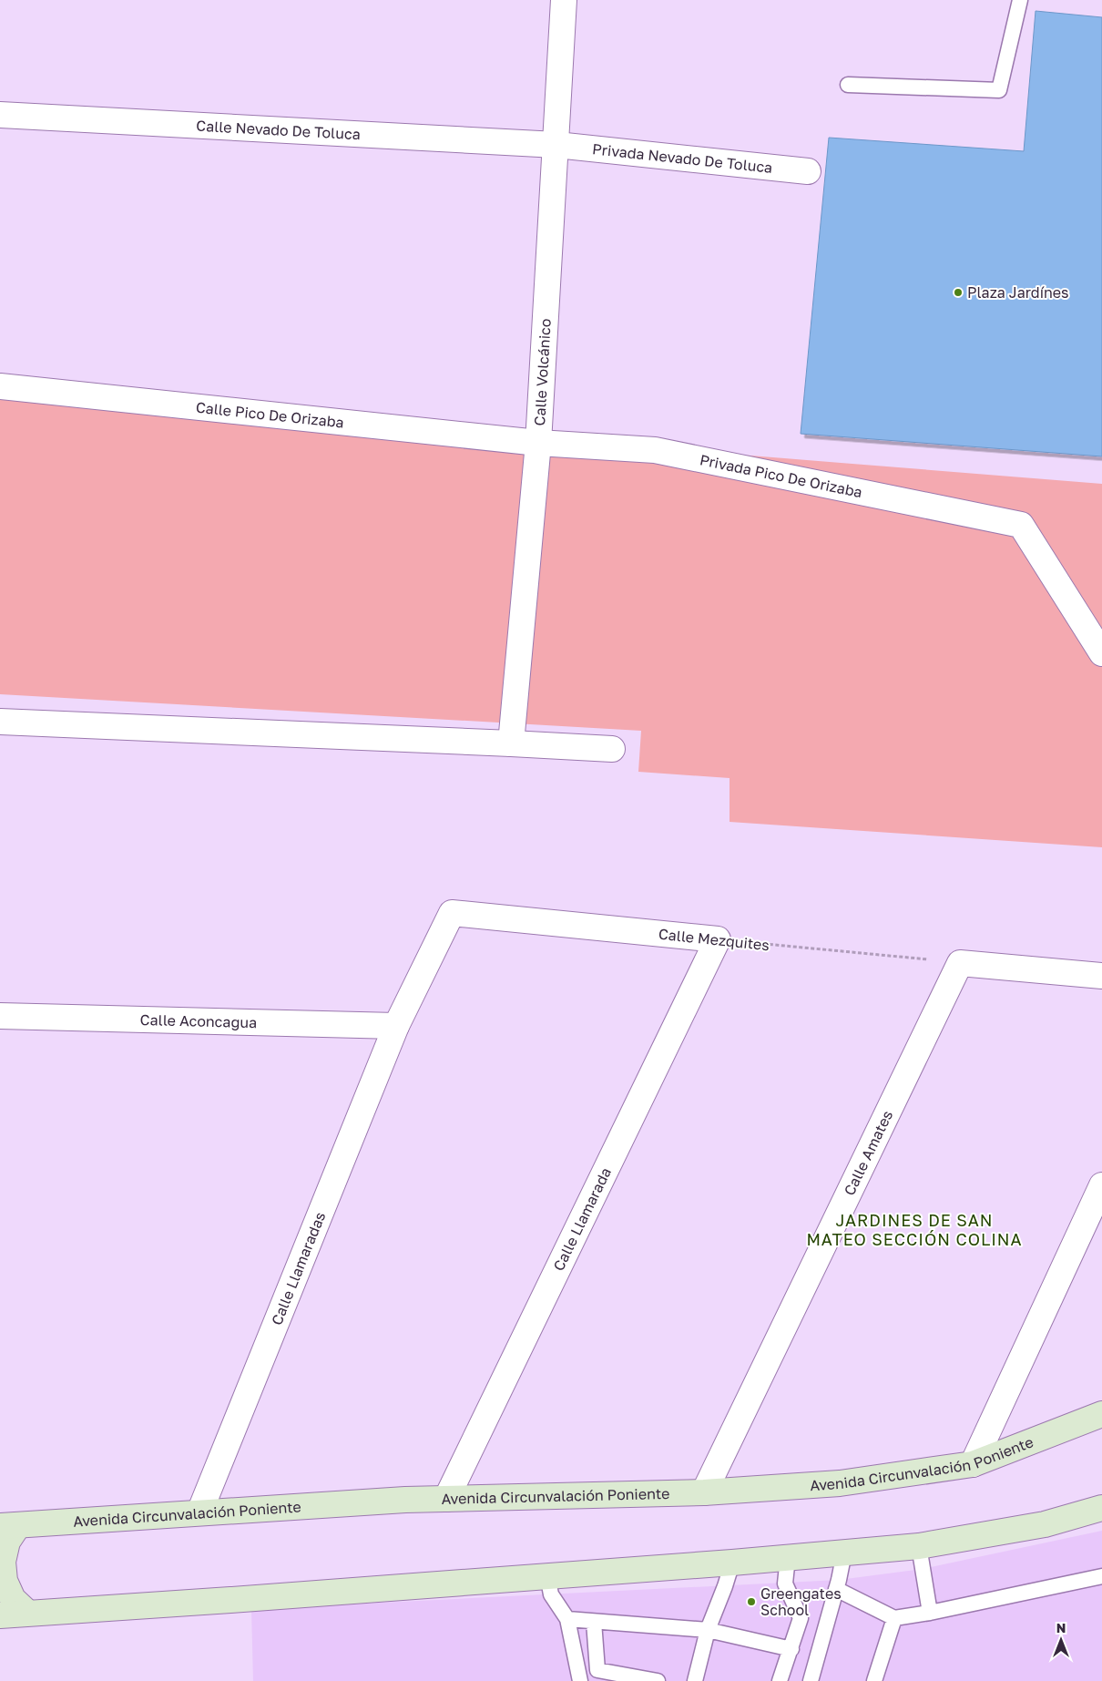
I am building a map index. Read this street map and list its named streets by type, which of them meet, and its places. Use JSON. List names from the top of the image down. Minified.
{"streets":{"main road":["Avenida Circunvalación Poniente"],"street":["Calle Nevado De Toluca","Privada Nevado De Toluca","Calle Volcánico","Calle Pico De Orizaba","Privada Pico De Orizaba","Calle Mezquites","Calle Aconcagua","Calle Amates","Calle Llamarada","Calle Llamaradas"]},"crossings":[["Calle Nevado De Toluca","Privada Nevado De Toluca"],["Calle Nevado De Toluca","Calle Volcánico"],["Privada Nevado De Toluca","Calle Volcánico"],["Calle Volcánico","Calle Pico De Orizaba"],["Calle Volcánico","Privada Pico De Orizaba"],["Calle Pico De Orizaba","Privada Pico De Orizaba"],["Calle Mezquites","Calle Aconcagua"],["Calle Mezquites","Calle Amates"],["Calle Mezquites","Calle Llamarada"],["Calle Mezquites","Calle Llamaradas"],["Calle Aconcagua","Calle Llamaradas"],["Calle Amates","Avenida Circunvalación Poniente"],["Calle Llamarada","Avenida Circunvalación Poniente"],["Calle Llamaradas","Avenida Circunvalación Poniente"]],"districts":["JARDINES DE SAN MATEO SECCIÓN COLINA"],"places":["Plaza Jardínes","Greengates School"],"north":"top"}
